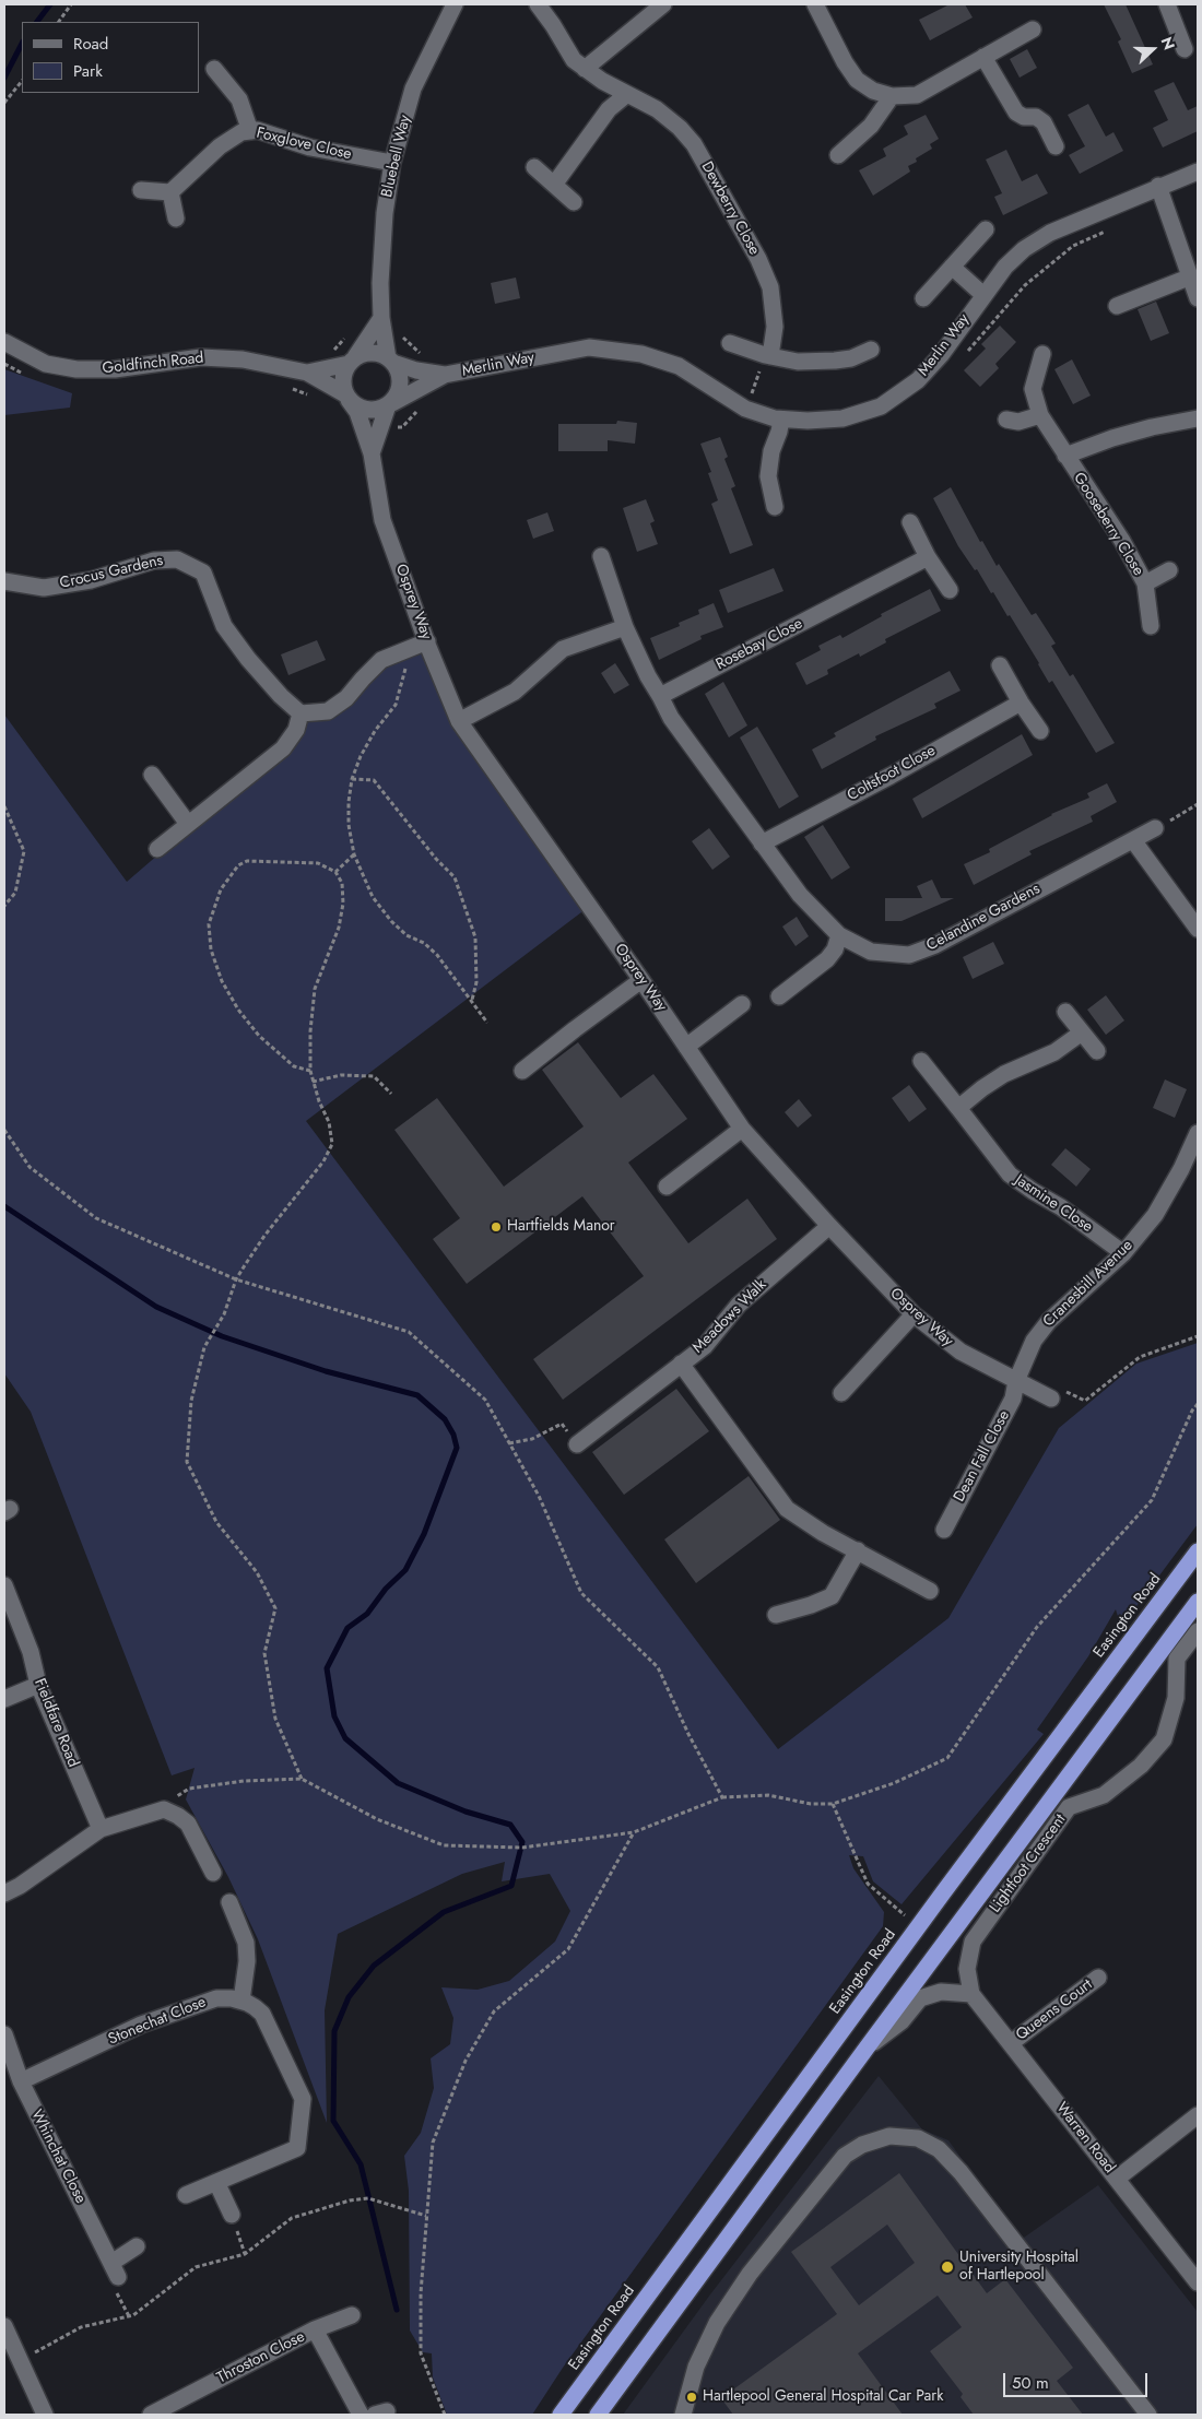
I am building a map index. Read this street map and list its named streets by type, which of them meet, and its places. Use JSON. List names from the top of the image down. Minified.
{"streets":{"highway":["Easington Road"],"street":["Foxglove Close","Bluebell Way","Dewberry Close","Merlin Way","Goldfinch Road","Gooseberry Close","Crocus Gardens","Osprey Way","Rosebay Close","Coltsfoot Close","Celandine Gardens","Jasmine Close","Cranesbill Avenue","Meadows Walk","Dean Fall Close","Fieldfare Road","Lightfoot Crescent","Queens Court","Stonechat Close","Warren Road","Whinchat Close","Throston Close"]},"crossings":[["Foxglove Close","Bluebell Way"],["Bluebell Way","Merlin Way"],["Bluebell Way","Goldfinch Road"],["Bluebell Way","Osprey Way"],["Merlin Way","Goldfinch Road"],["Merlin Way","Osprey Way"],["Goldfinch Road","Osprey Way"],["Osprey Way","Cranesbill Avenue"],["Osprey Way","Meadows Walk"],["Osprey Way","Dean Fall Close"],["Rosebay Close","Celandine Gardens"],["Coltsfoot Close","Celandine Gardens"],["Jasmine Close","Cranesbill Avenue"],["Cranesbill Avenue","Dean Fall Close"],["Lightfoot Crescent","Warren Road"],["Queens Court","Warren Road"],["Stonechat Close","Whinchat Close"]],"places":["Hartfields Manor","University Hospital of Hartlepool","Hartlepool General Hospital Car Park"],"legend":["Road","Park"],"scale_bar":"50 m","north":"right"}
